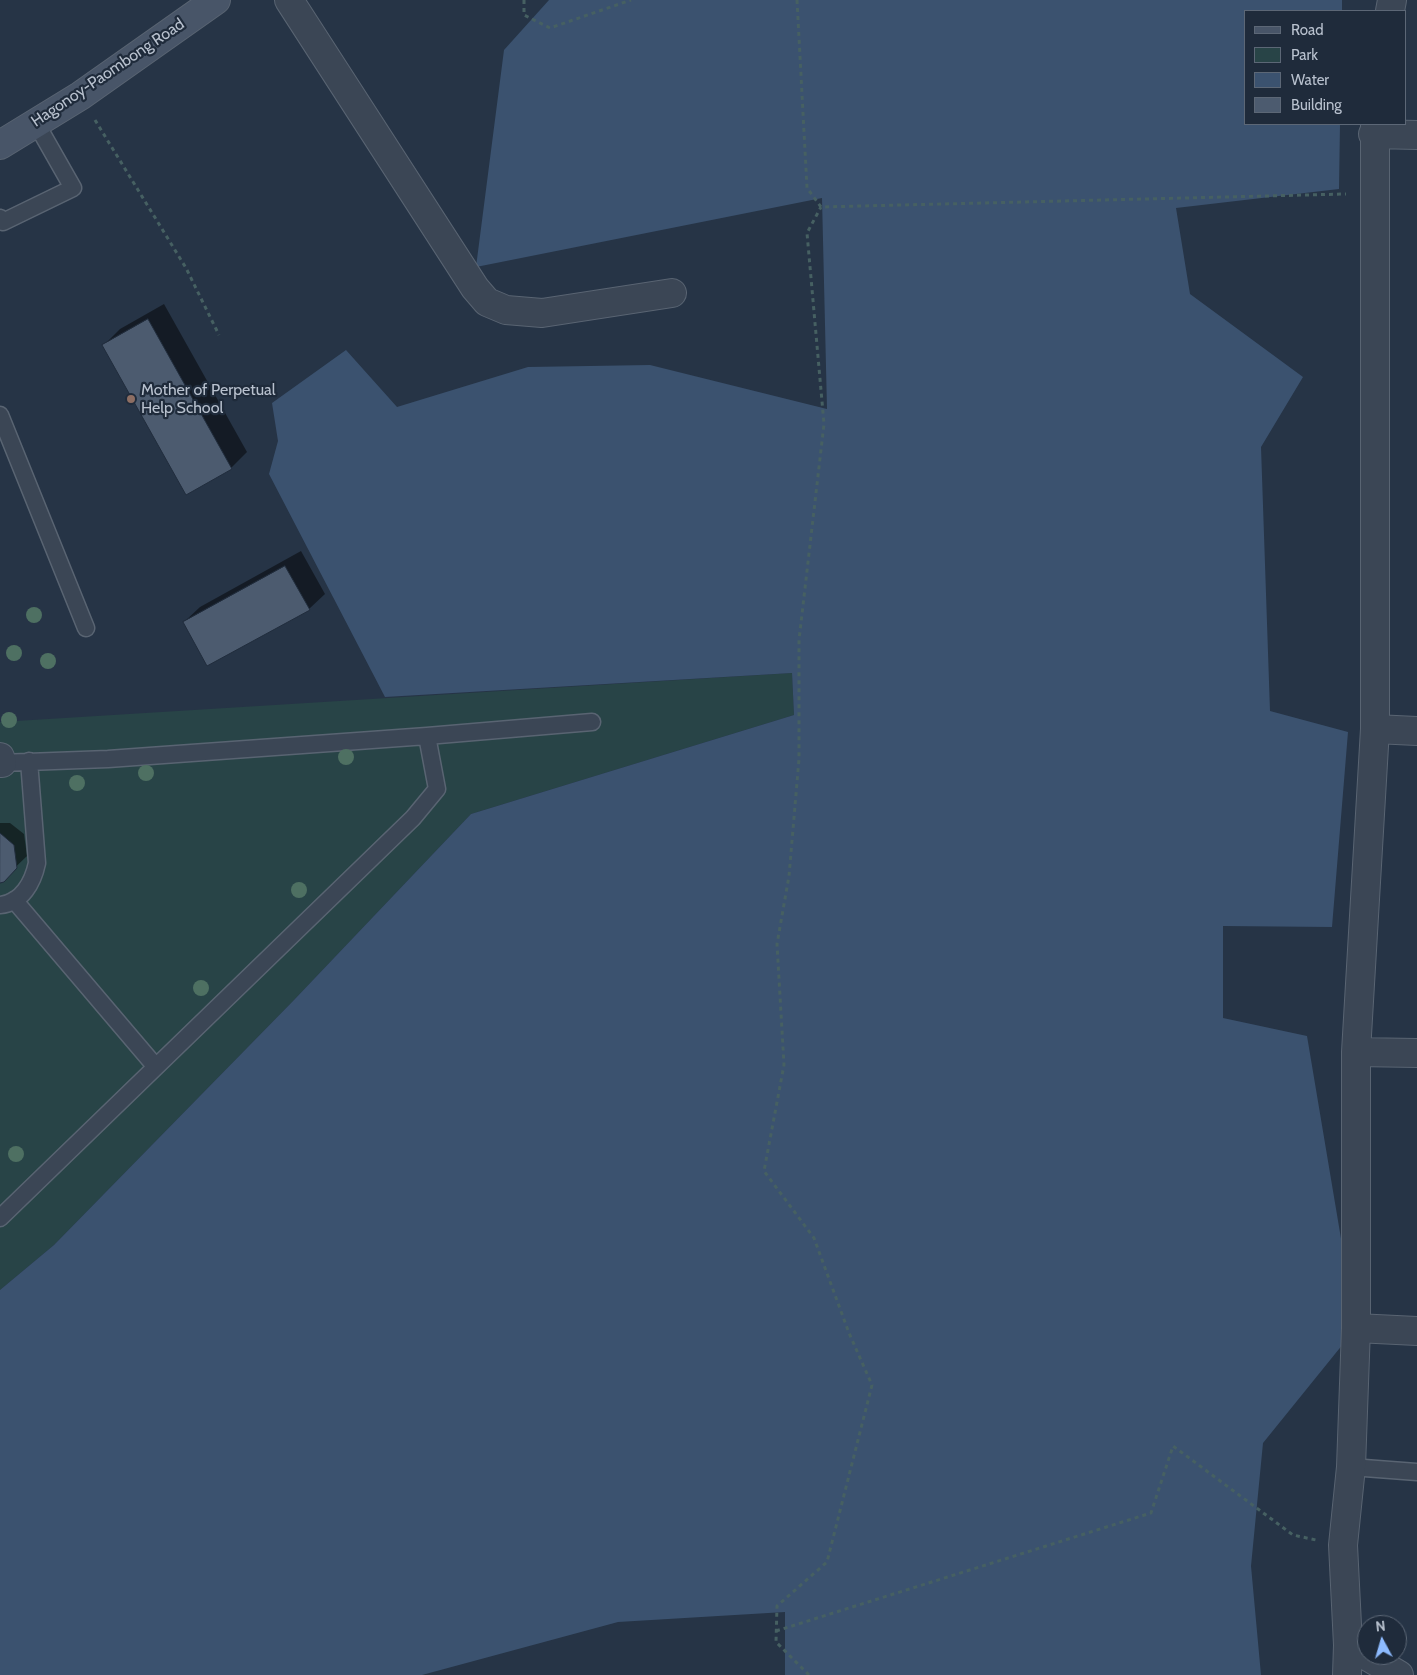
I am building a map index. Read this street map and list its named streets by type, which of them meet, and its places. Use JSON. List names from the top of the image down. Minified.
{"streets":{"main road":["Hagonoy-Paombong Road"]},"places":["Mother of Perpetual Help School"],"legend":["Road","Park","Water","Building"],"north":"top"}
